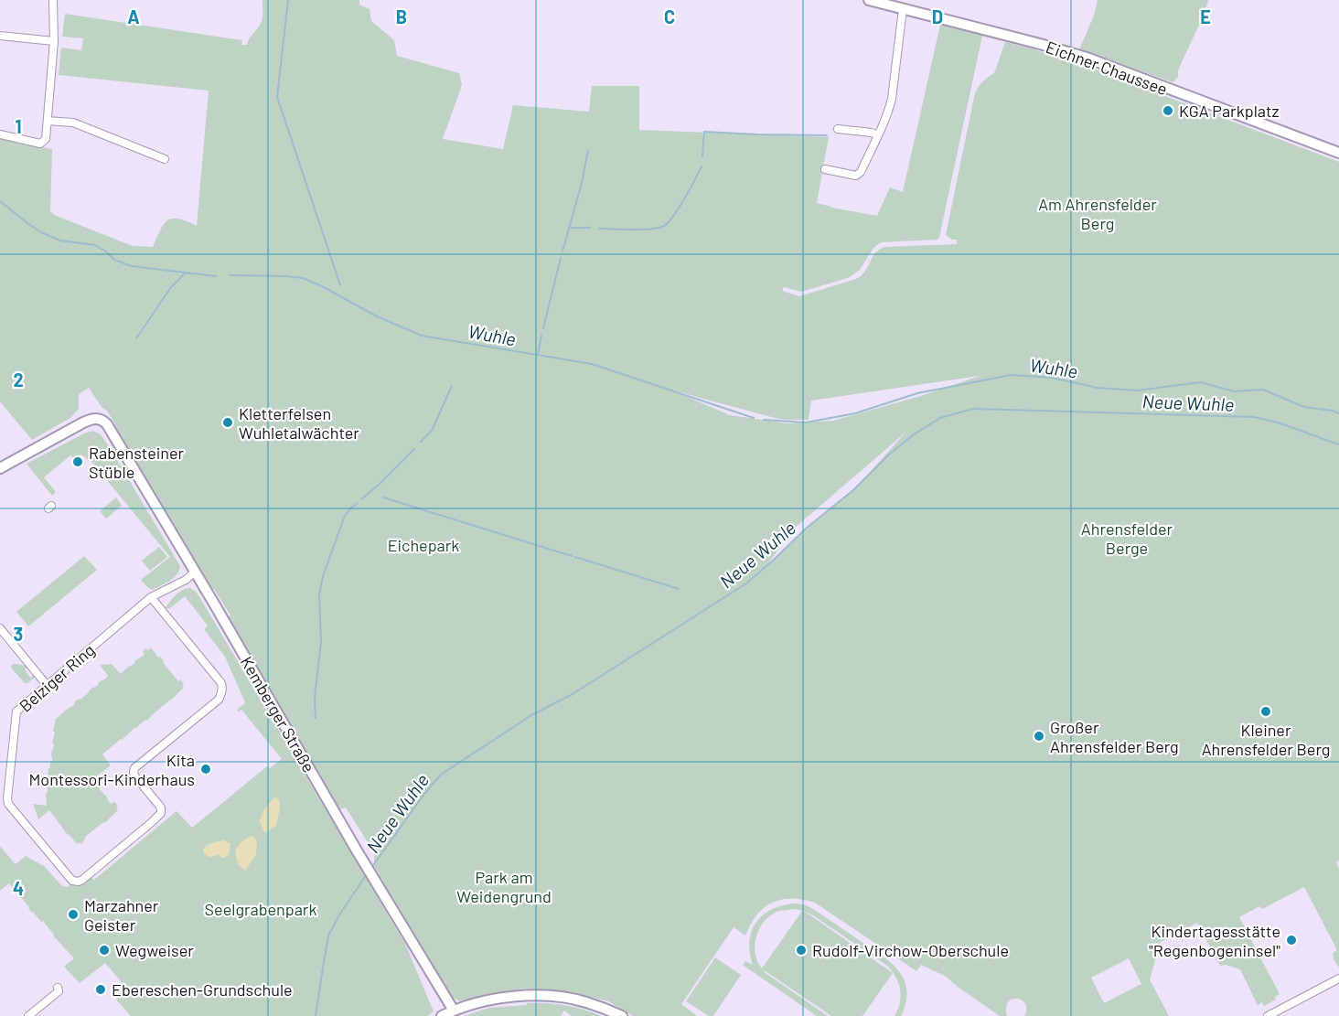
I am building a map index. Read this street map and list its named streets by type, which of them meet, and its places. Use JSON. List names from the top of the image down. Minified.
{"streets":{"main road":["Eichner Chaussee","Kemberger Straße"],"street":["Belziger Ring"]},"crossings":[["Belziger Ring","Kemberger Straße"]],"water":["Wuhle","Neue Wuhle"],"parks":["Am Ahrensfelder Berg","Ahrensfelder Berge","Eichepark","Park am Weidengrund","Seelgrabenpark"],"places":["KGA Parkplatz","Kletterfelsen Wuhletalwächter","Rabensteiner Stüble","Kleiner Ahrensfelder Berg","Großer Ahrensfelder Berg","Kita Montessori-Kinderhaus","Marzahner Geister","Kindertagesstätte \"Regenbogeninsel\"","Wegweiser","Rudolf-Virchow-Oberschule","Ebereschen-Grundschule"],"grid":{"columns":["A","B","C","D","E"],"rows":["1","2","3","4"]}}
